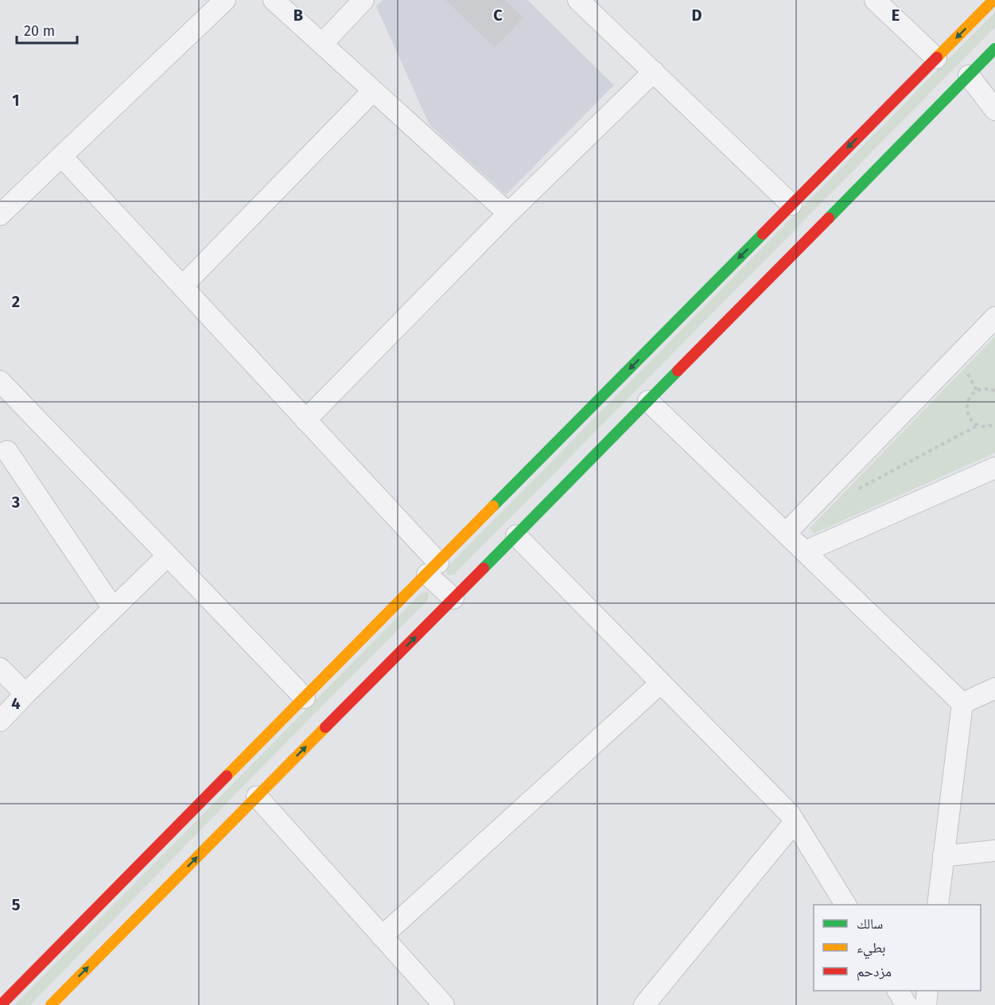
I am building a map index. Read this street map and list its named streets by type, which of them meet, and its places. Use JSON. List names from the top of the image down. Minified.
{"legend":["سالك","بطيء","مزدحم"],"scale_bar":"20 m","grid":{"columns":["B","C","D","E"],"rows":["1","2","3","4","5"]}}
